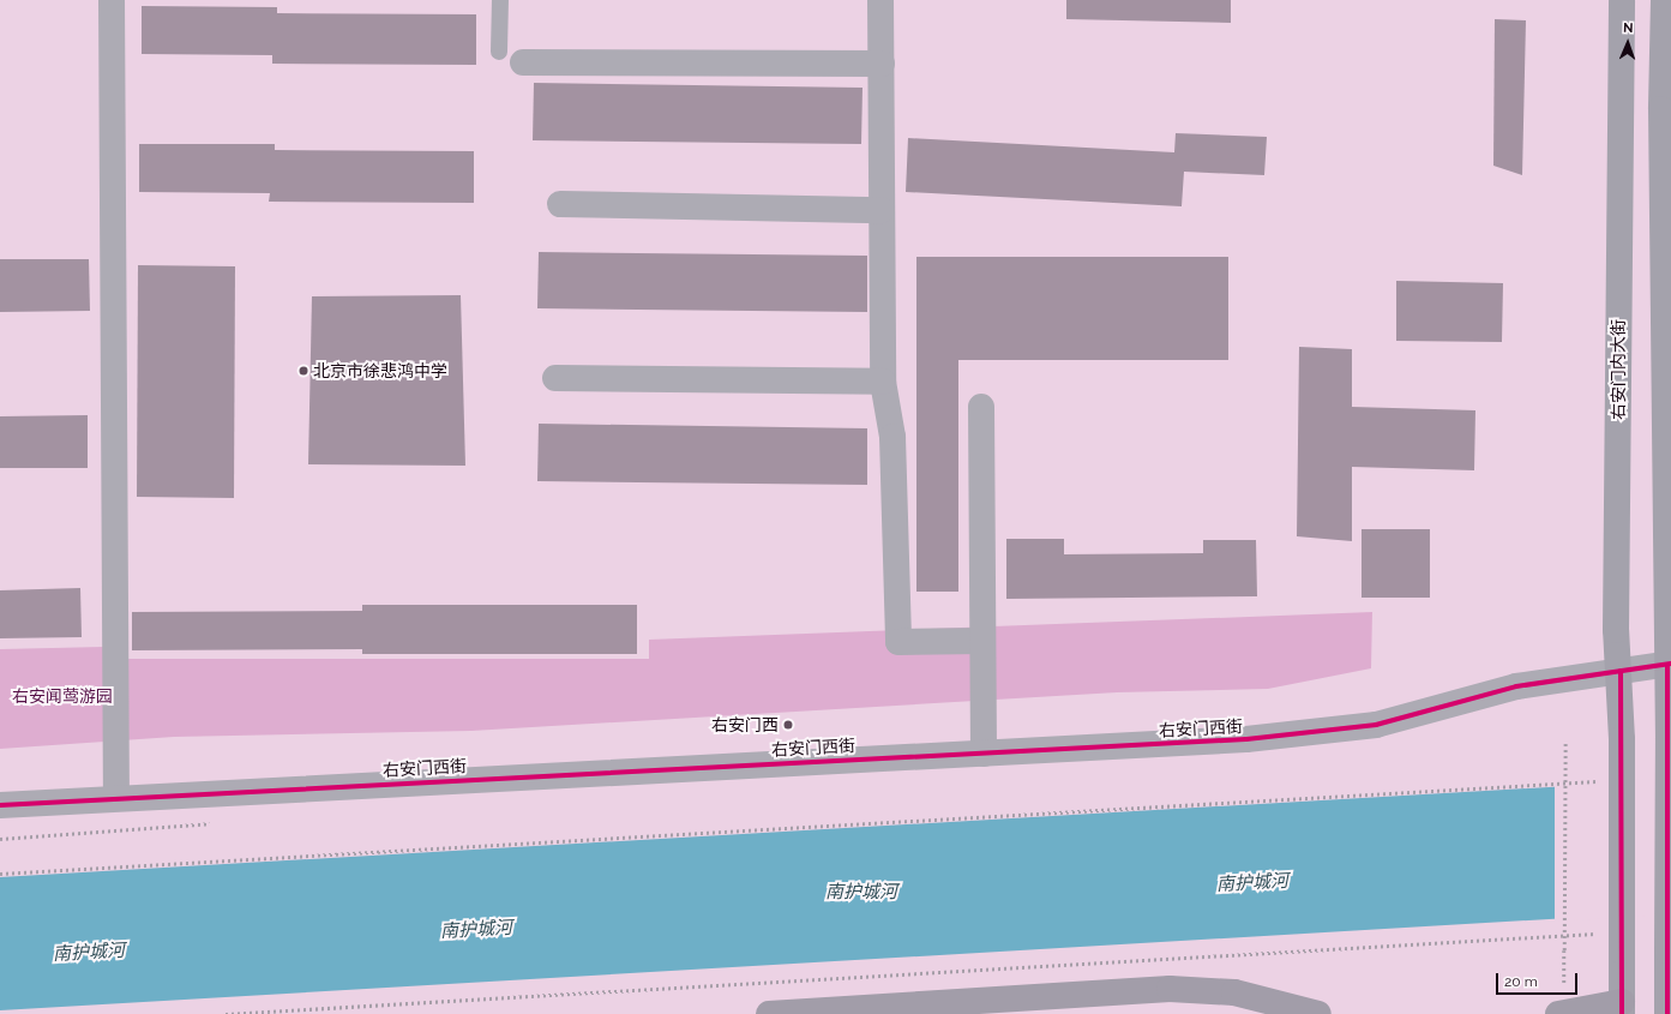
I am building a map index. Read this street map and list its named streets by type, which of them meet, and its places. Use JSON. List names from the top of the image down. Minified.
{"streets":{"main road":["右安门内大街"],"street":["右安门西街"]},"crossings":[["右安门内大街","右安门西街"]],"water":["南护城河"],"parks":["右安闻莺游园"],"places":["北京市徐悲鸿中学","右安门西"],"scale_bar":"20 m","north":"top"}
